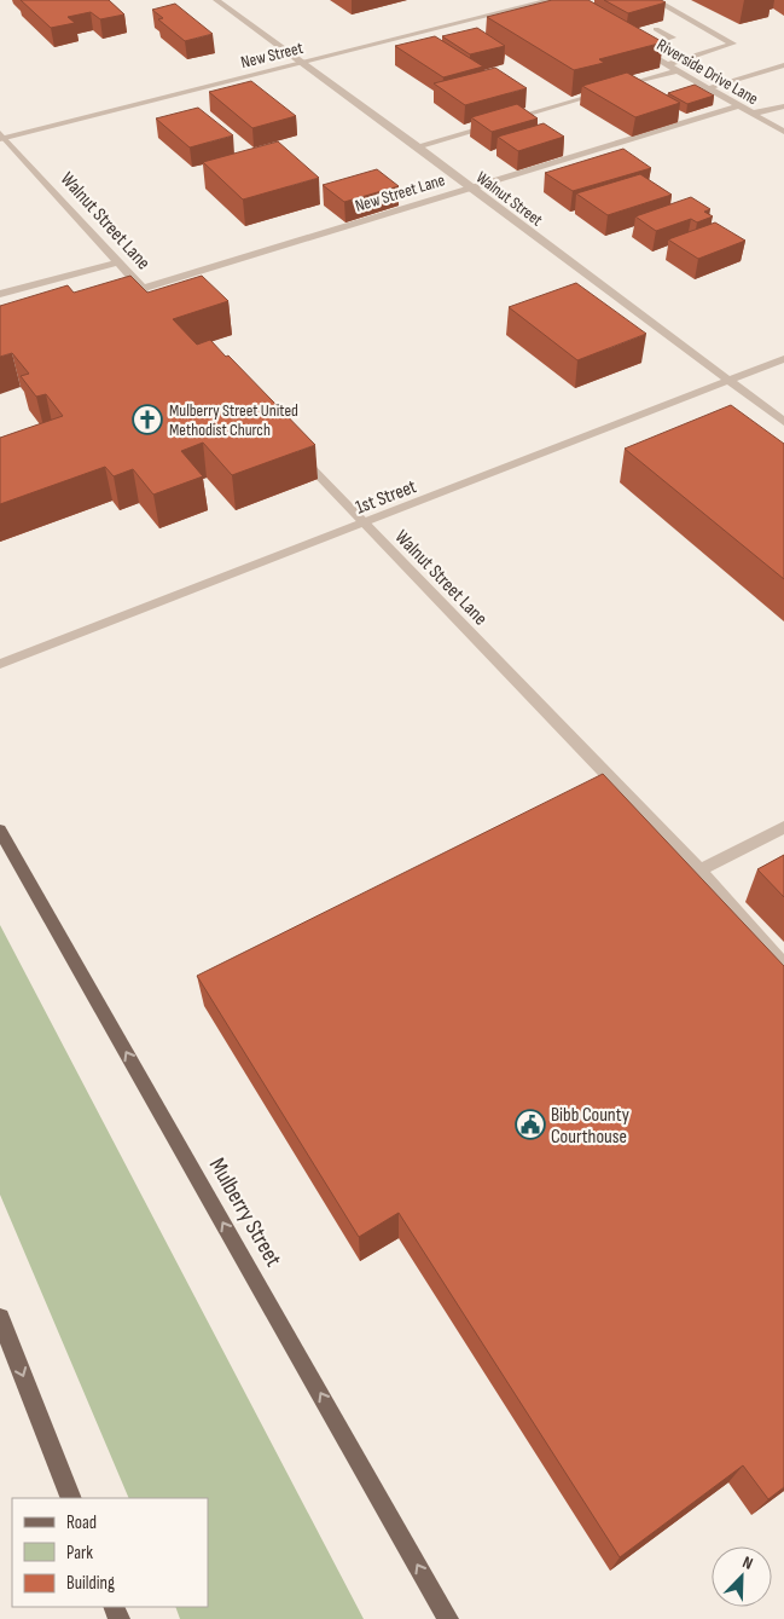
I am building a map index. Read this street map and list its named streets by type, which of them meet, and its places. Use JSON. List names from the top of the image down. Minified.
{"streets":{"main road":["Mulberry Street"],"street":["New Street","Riverside Drive Lane","New Street Lane","Walnut Street","Walnut Street Lane","1st Street"]},"crossings":[["New Street","Walnut Street"],["New Street","Walnut Street Lane"],["Riverside Drive Lane","New Street Lane"],["New Street Lane","Walnut Street"],["New Street Lane","Walnut Street Lane"],["Walnut Street","1st Street"],["Walnut Street Lane","1st Street"]],"one_way":["Mulberry Street"],"places":{"church":["Mulberry Street United Methodist Church"],"public building":["Bibb County Courthouse"]},"legend":["Road","Park","Building"],"north":"top right"}
